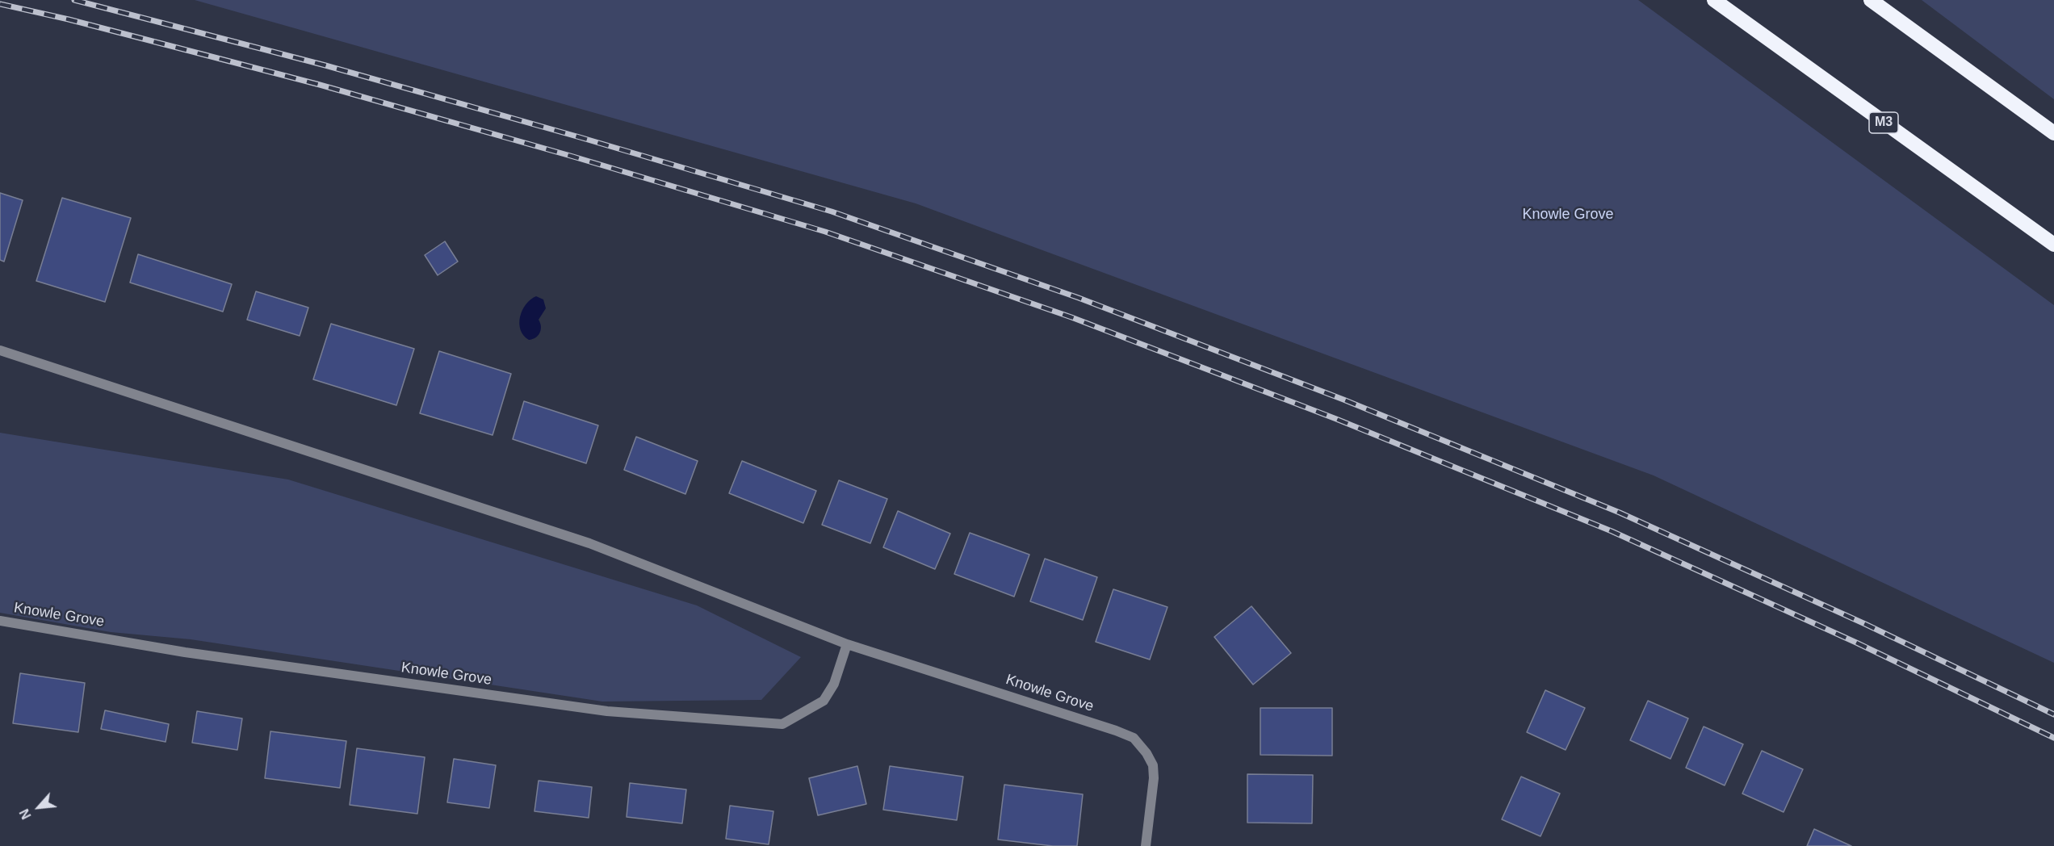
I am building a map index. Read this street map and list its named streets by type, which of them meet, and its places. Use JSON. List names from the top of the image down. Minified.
{"streets":{"highway":["M3"],"street":["Knowle Grove"]},"parks":["Knowle Grove"],"north":"bottom left"}
